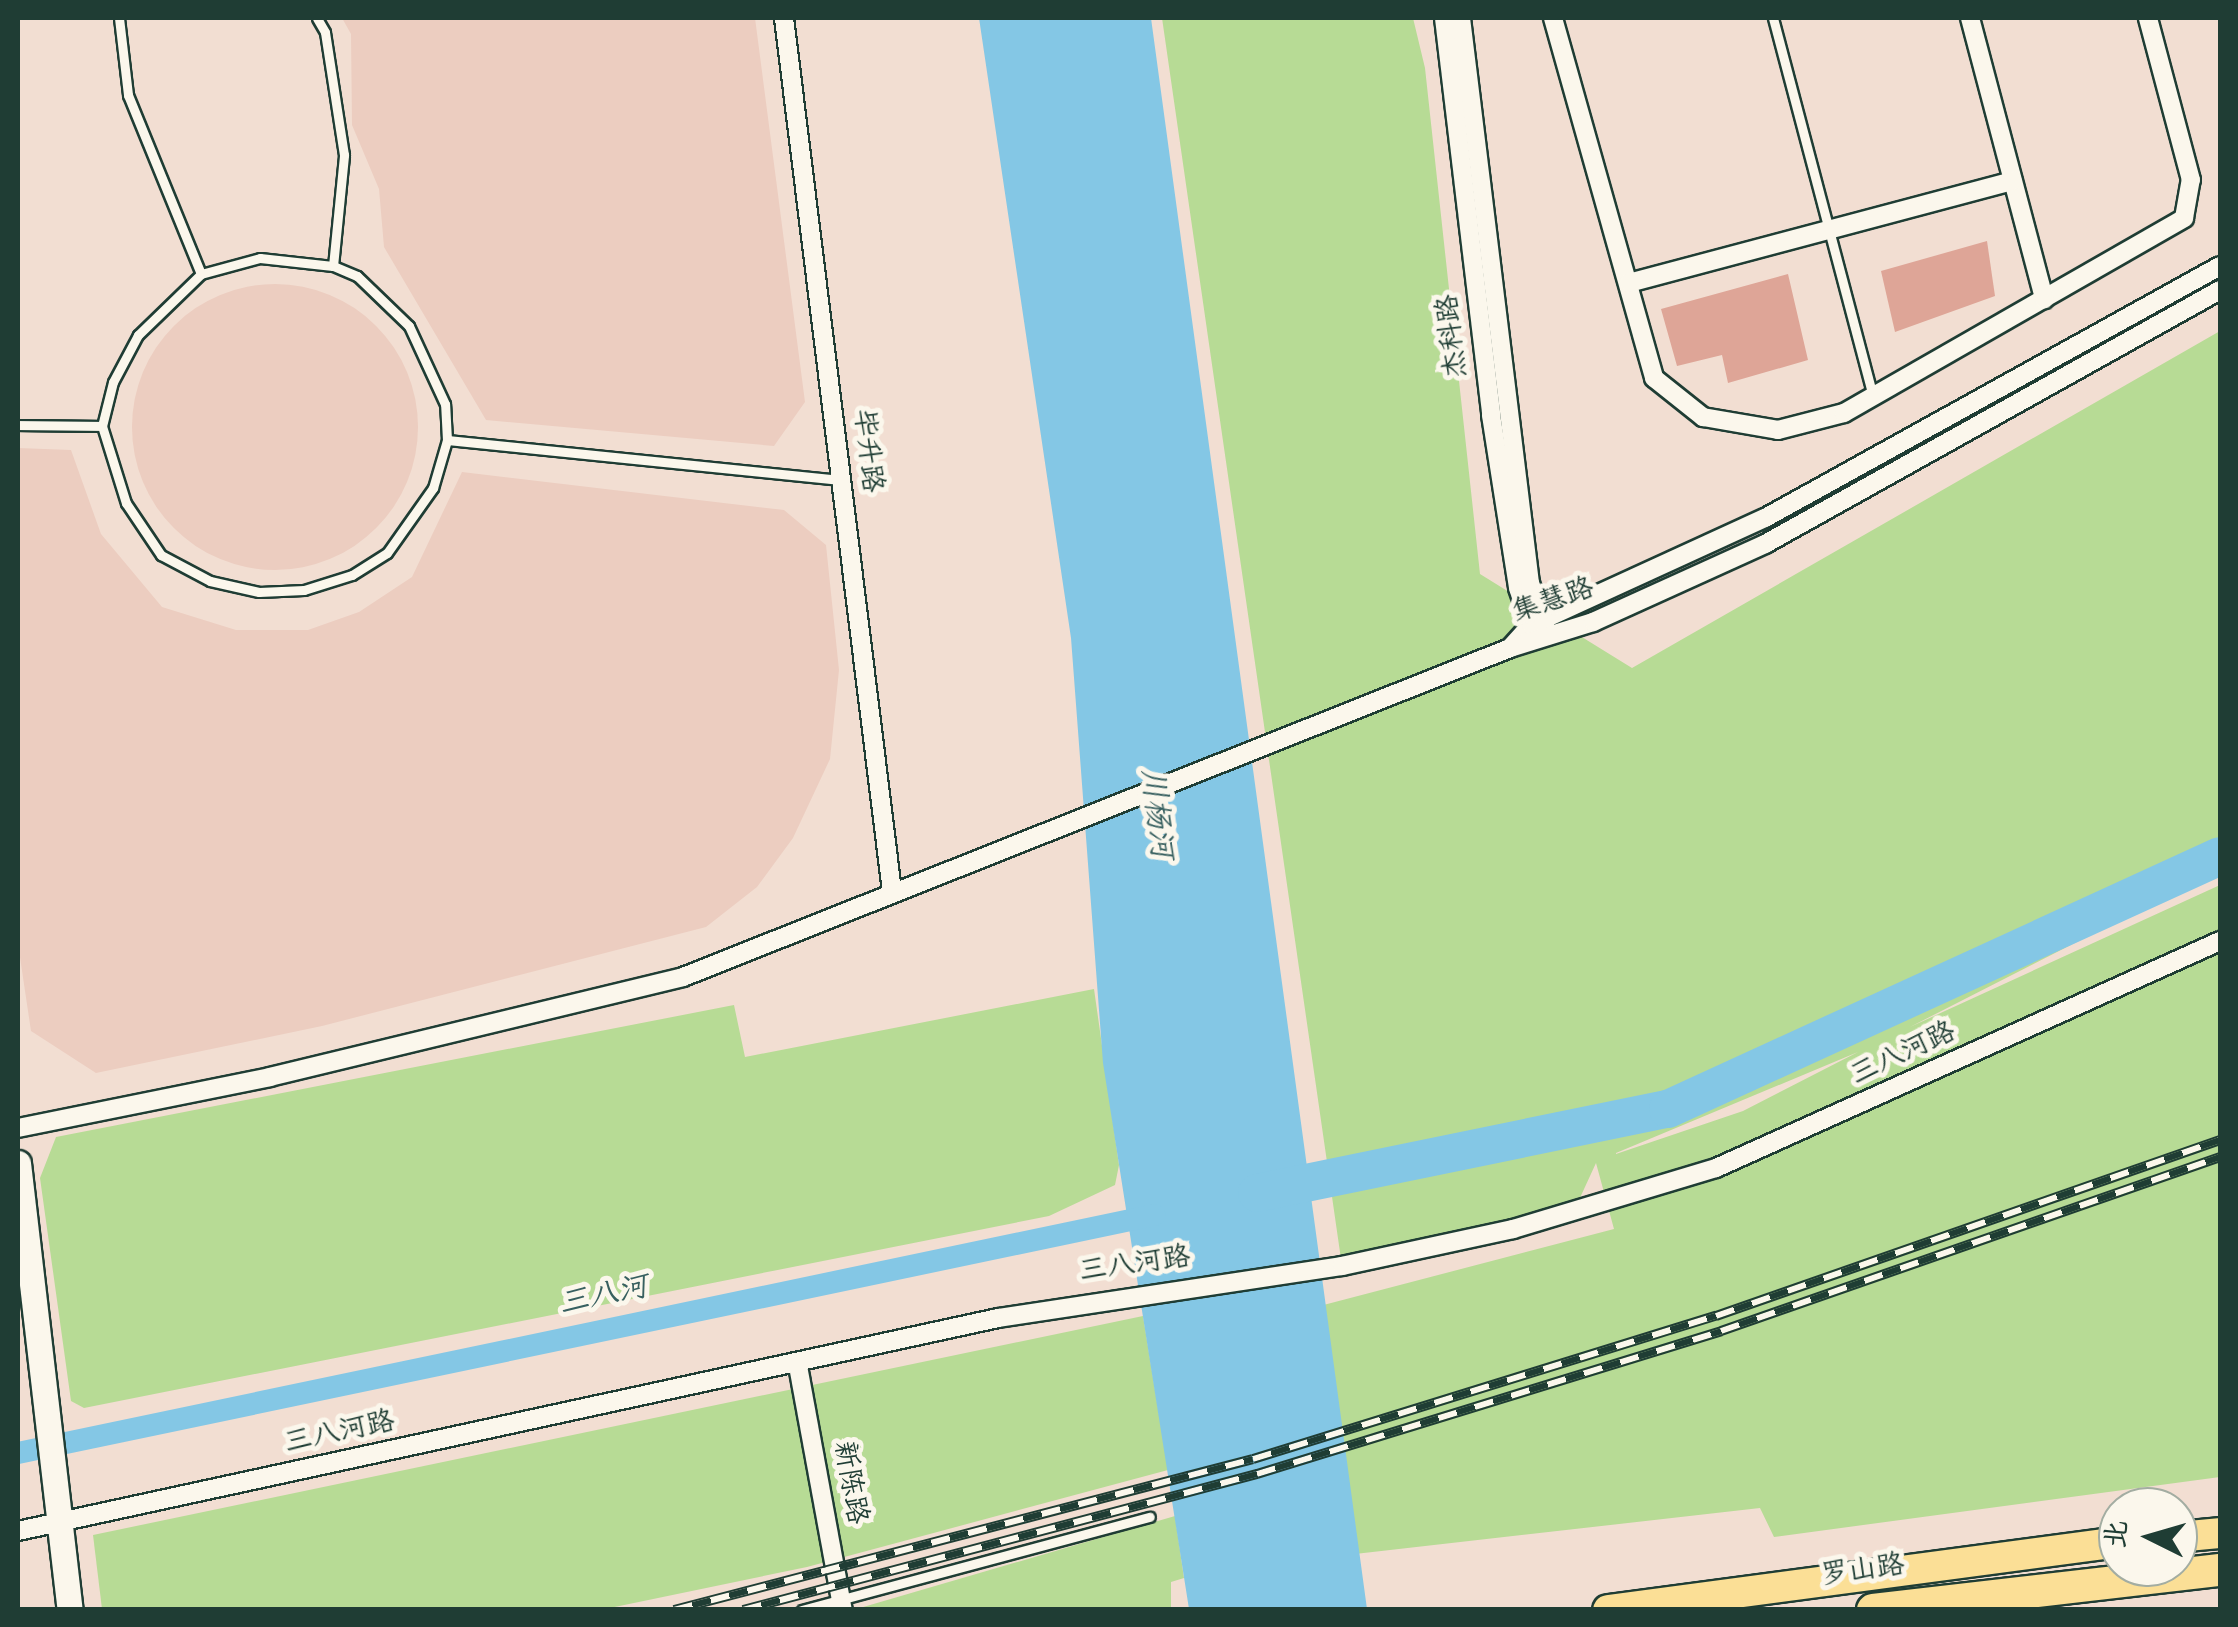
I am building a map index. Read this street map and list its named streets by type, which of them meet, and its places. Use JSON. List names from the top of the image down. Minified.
{"streets":{"main road":["罗山路"],"street":["杰科路","毕升路","集慧路","三八河路","新陈路"]},"crossings":[["杰科路","集慧路"],["三八河路","新陈路"]],"water":["川杨河","三八河"],"north":"left"}
